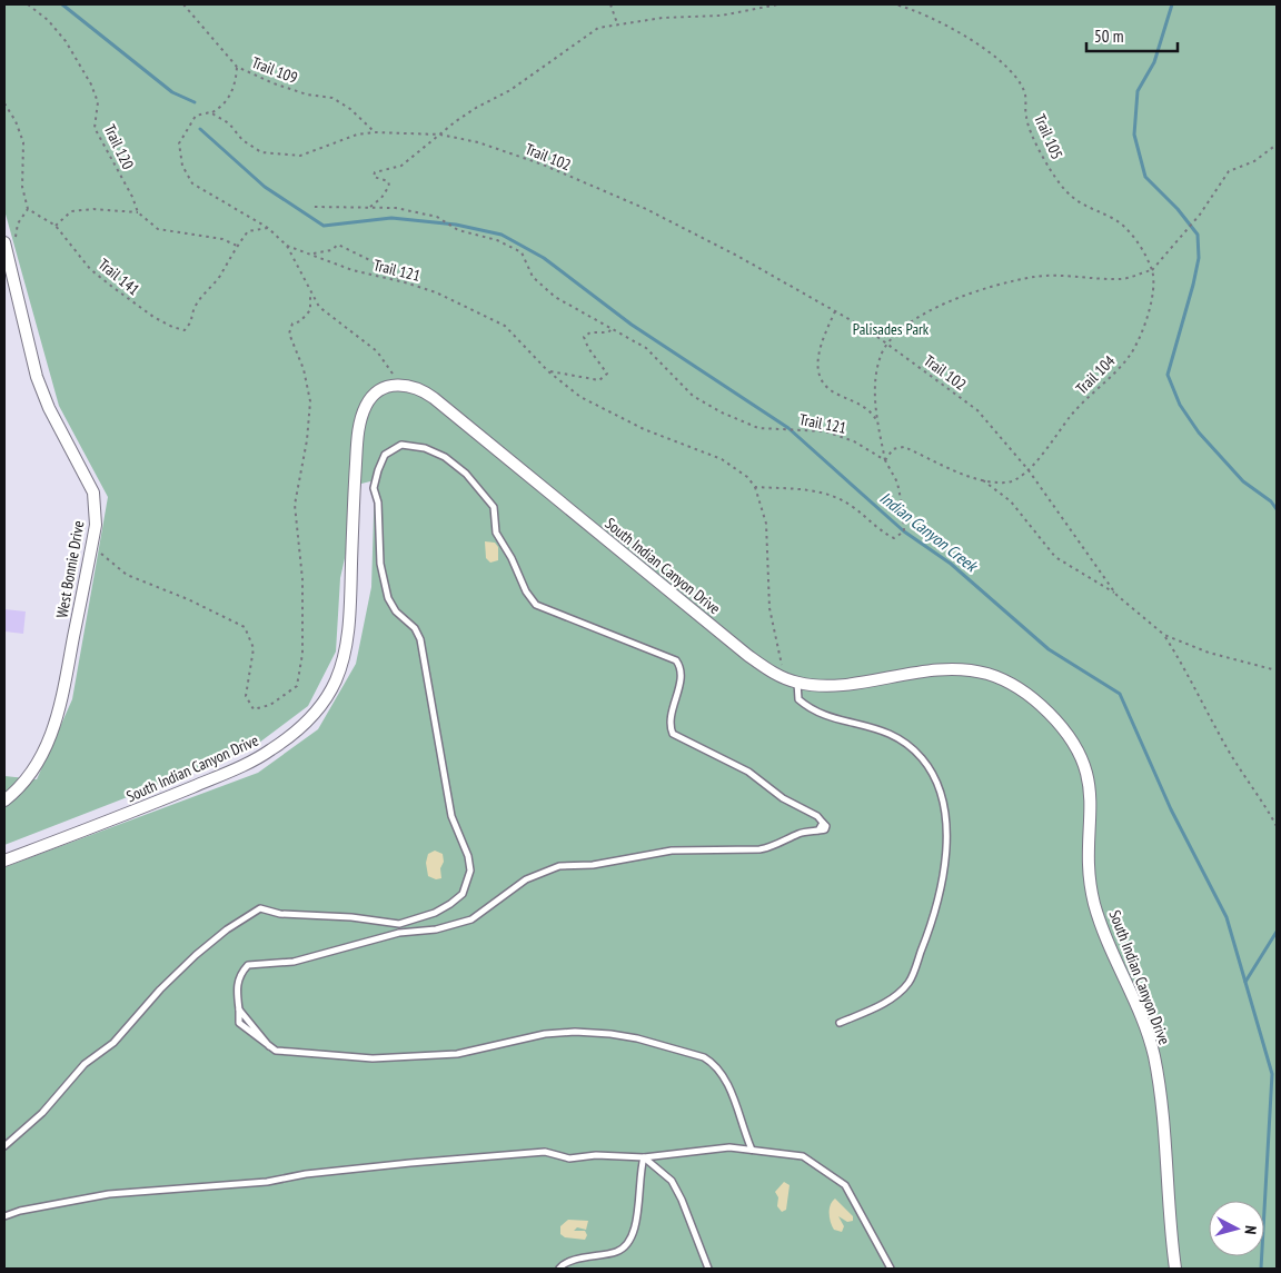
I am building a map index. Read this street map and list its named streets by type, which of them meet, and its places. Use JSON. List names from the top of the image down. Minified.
{"streets":{"street":["South Indian Canyon Drive","West Bonnie Drive"],"path":["Trail 109","Trail 105","Trail 120","Trail 102","Trail 121","Trail 141","Trail 104"]},"crossings":[["Trail 109","Trail 102"],["Trail 105","Trail 104"],["Trail 120","Trail 141"],["Trail 102","Trail 104"],["Trail 121","Trail 104"]],"water":["Indian Canyon Creek"],"parks":["Palisades Park"],"scale_bar":"50 m","north":"right"}
